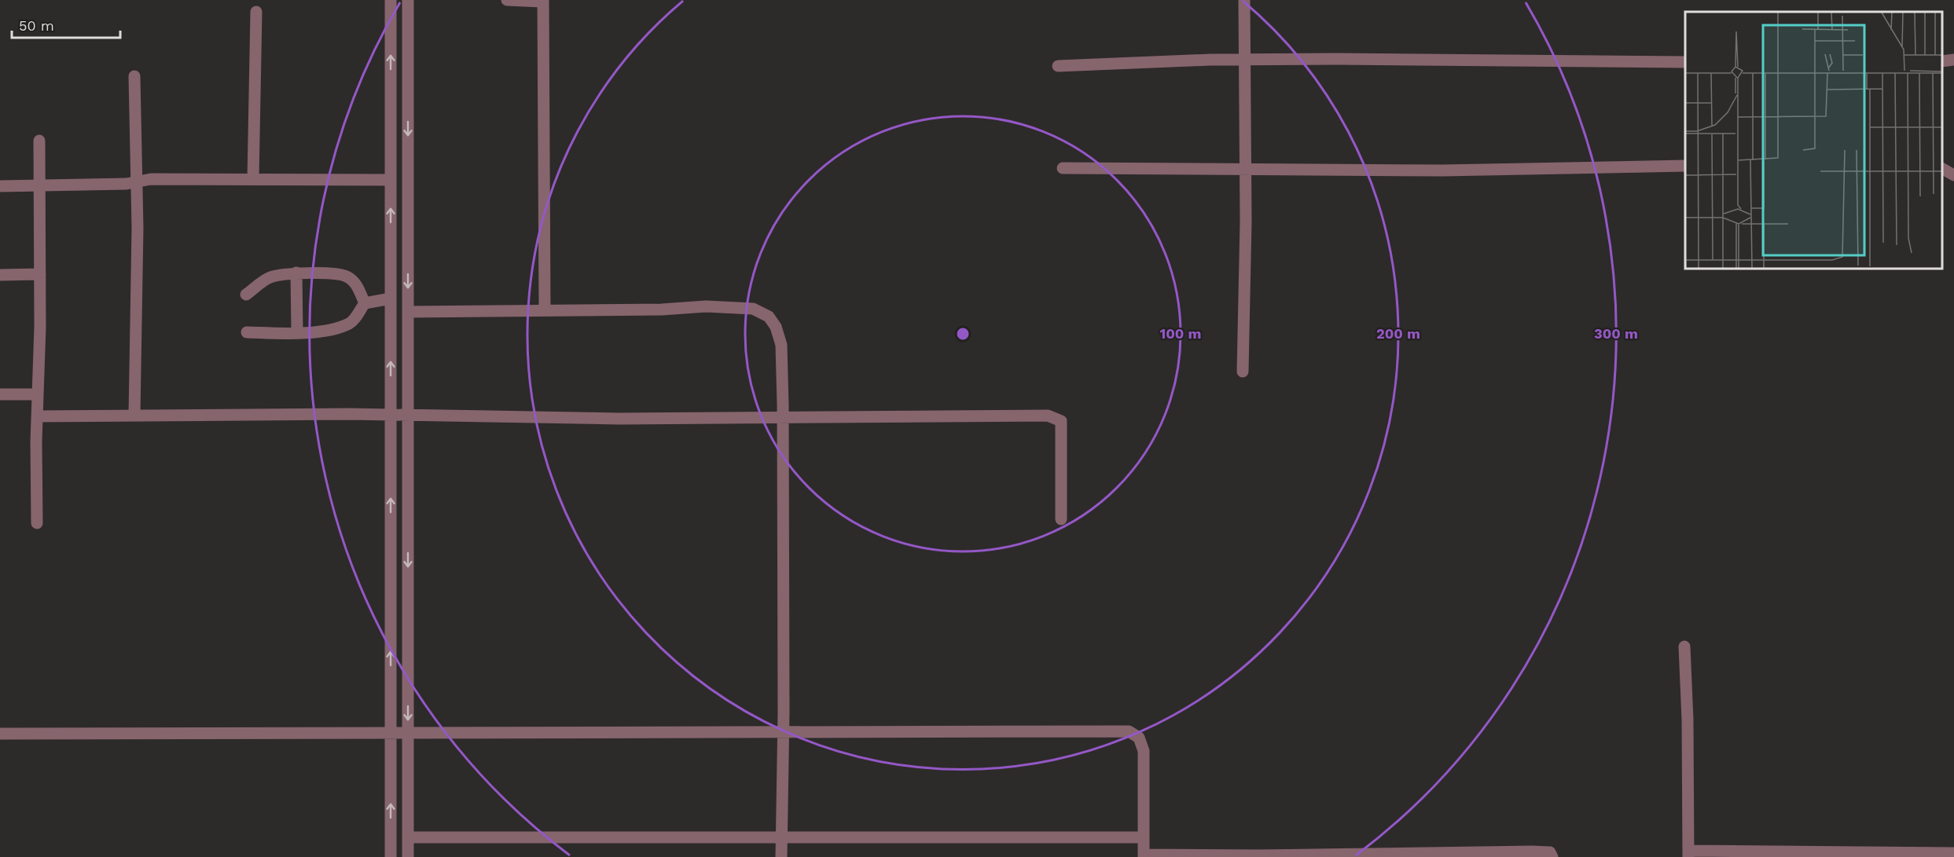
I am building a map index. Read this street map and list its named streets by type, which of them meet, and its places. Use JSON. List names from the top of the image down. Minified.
{"scale_bar":"50 m","rings":["100 m","200 m","300 m"]}
